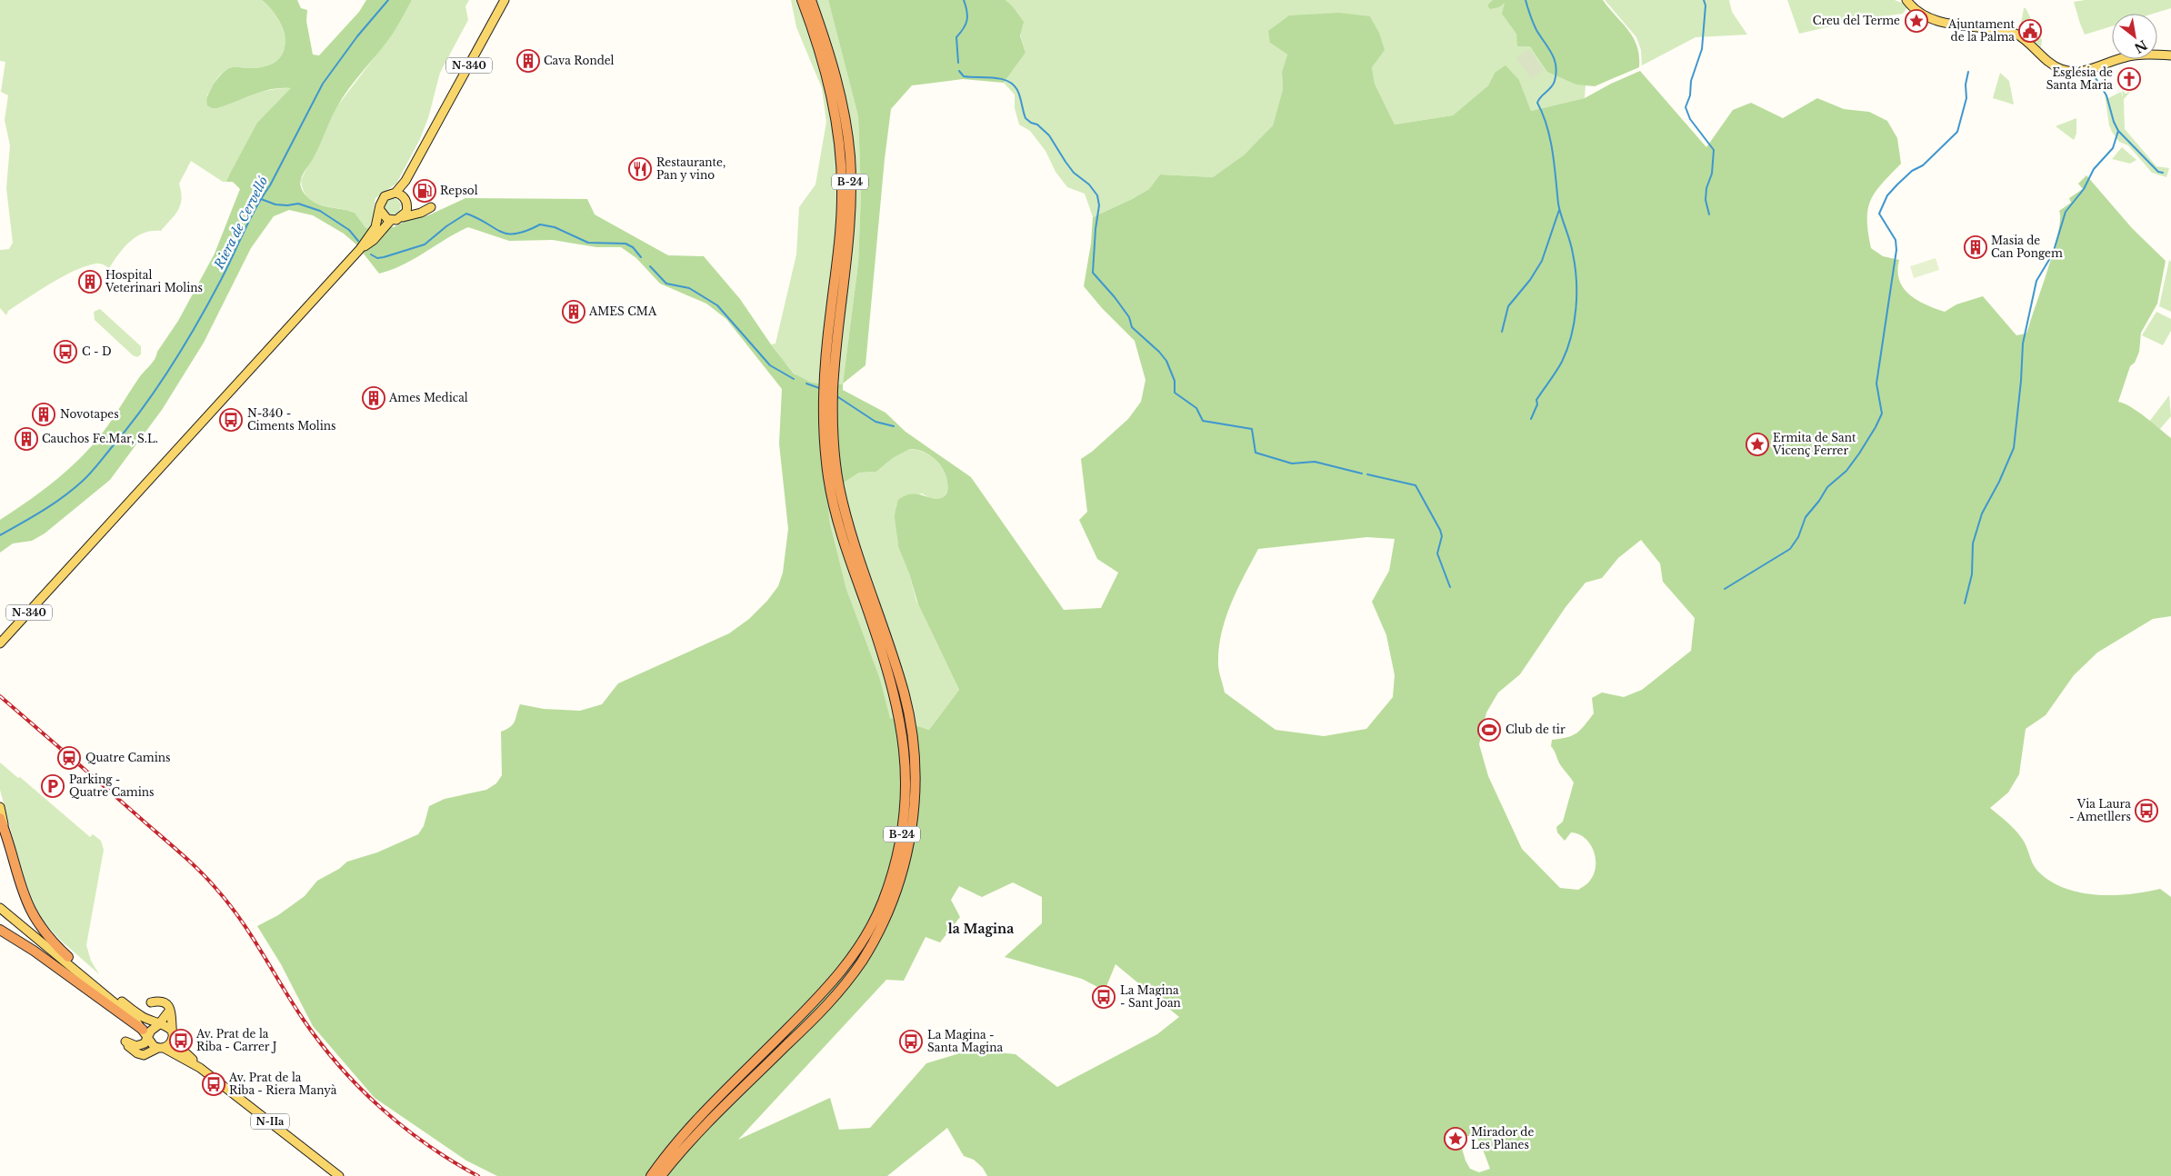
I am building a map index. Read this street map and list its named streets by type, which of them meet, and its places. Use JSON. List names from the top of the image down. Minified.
{"streets":{"highway":["B-24"],"main road":["N-340","N-IIa"]},"districts":["la Magina"],"water":["Riera de Cervelló"],"places":{"place":["Creu del Terme","Ermita de Sant Vicenç Ferrer","Mirador de Les Planes"],"public building":["Ajuntament de la Palma"],"building":["Cava Rondel","Masia de Can Pongem","Hospital Veterinari Molins","AMES CMA","Ames Medical","Novotapes","Cauchos Fe.Mar, S.L."],"church":["Església de Santa Maria"],"restaurant":["Restaurante, Pan y vino"],"fuel station":["Repsol"],"bus stop":["C - D","N-340 - Ciments Molins","Via Laura - Ametllers","La Magina - Sant Joan","Av. Prat de la Riba - Carrer J","La Magina - Santa Magina","Av. Prat de la Riba - Riera Manyà"],"sports":["Club de tir"],"station":["Quatre Camins"],"parking":["Parking - Quatre Camins"]},"north":"bottom right"}
